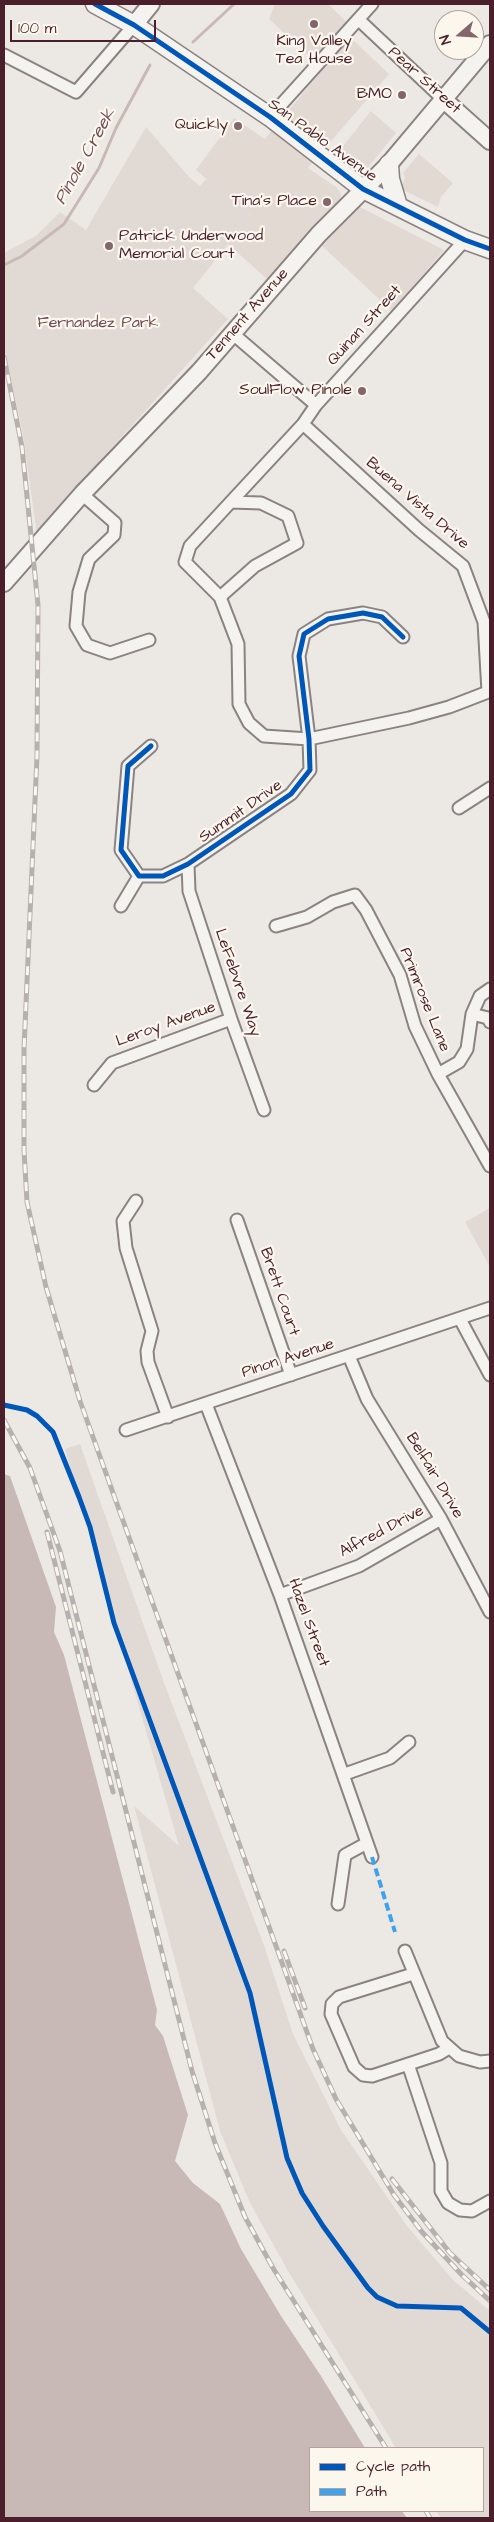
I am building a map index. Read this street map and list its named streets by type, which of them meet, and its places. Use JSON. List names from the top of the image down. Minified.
{"streets":{"main road":["San Pablo Avenue"],"street":["Pear Street","Tennent Avenue","Quinan Street","Buena Vista Drive","Summit Drive","LeFebvre Way","Primrose Lane","Leroy Avenue","Brett Court","Pinon Avenue","Belfair Drive","Alfred Drive","Hazel Street"]},"crossings":[["Pear Street","Tennent Avenue"],["San Pablo Avenue","Tennent Avenue"],["San Pablo Avenue","Quinan Street"],["Quinan Street","Buena Vista Drive"],["Buena Vista Drive","Summit Drive"],["Summit Drive","LeFebvre Way"],["LeFebvre Way","Leroy Avenue"],["Brett Court","Pinon Avenue"],["Pinon Avenue","Belfair Drive"],["Pinon Avenue","Hazel Street"],["Belfair Drive","Alfred Drive"],["Alfred Drive","Hazel Street"]],"water":["Pinole Creek"],"parks":["Fernandez Park"],"places":["King Valley Tea House","BMO","Quickly","Tina's Place","Patrick Underwood Memorial Court","SoulFlow Pinole"],"legend":["Cycle path","Path"],"scale_bar":"100 m","north":"left"}
